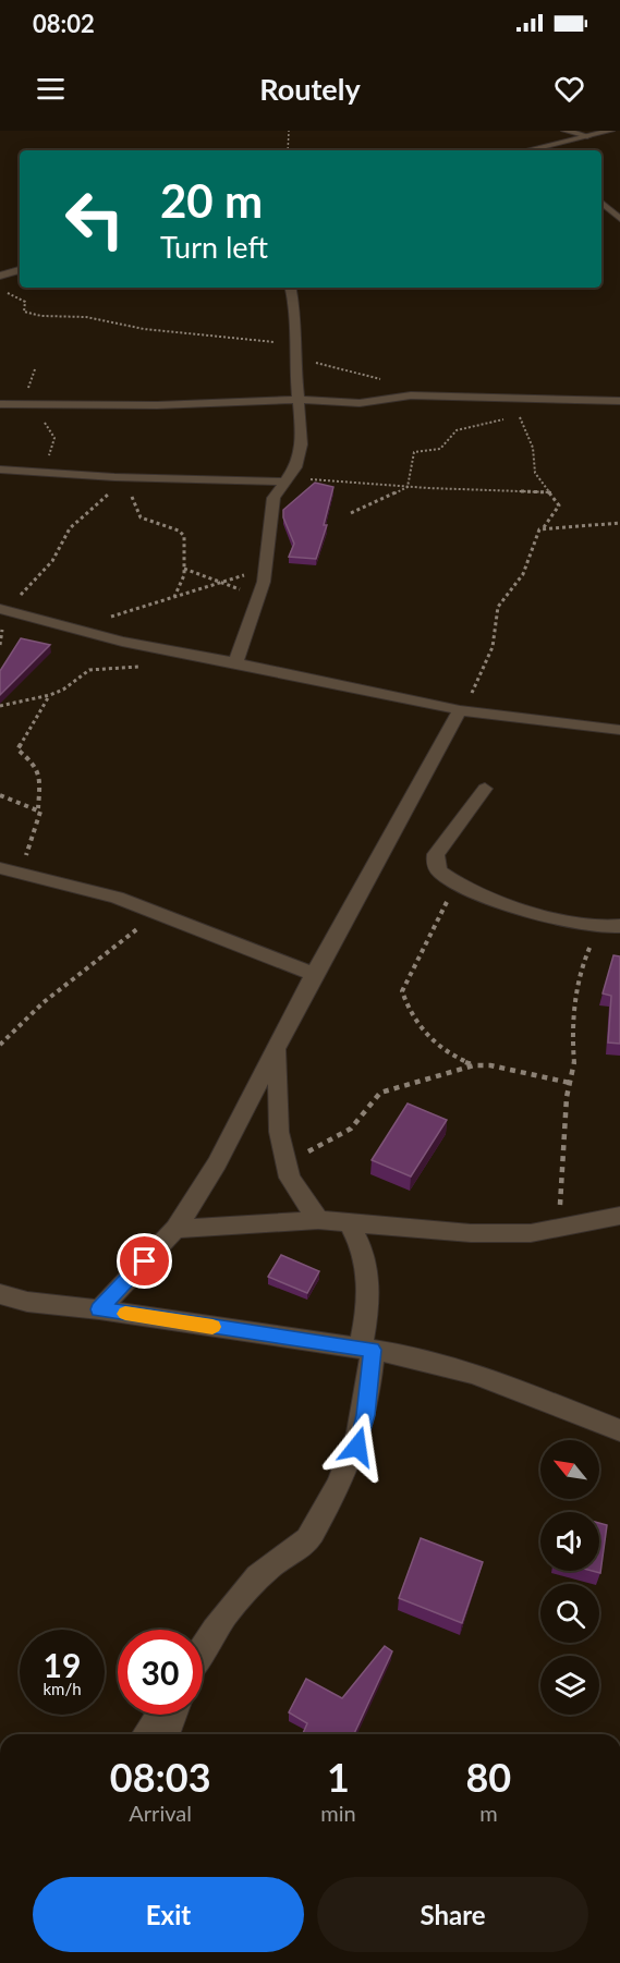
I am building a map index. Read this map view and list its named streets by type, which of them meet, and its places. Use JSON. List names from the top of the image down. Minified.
{"north":"top left","page":{"status":"08:02","header":"Routely","turn":["20 m","Turn left"],"speed":"19 km/h","limit":"30","eta":["08:03","Arrival","1","min","80","m"],"buttons":["Exit","Share"]}}
